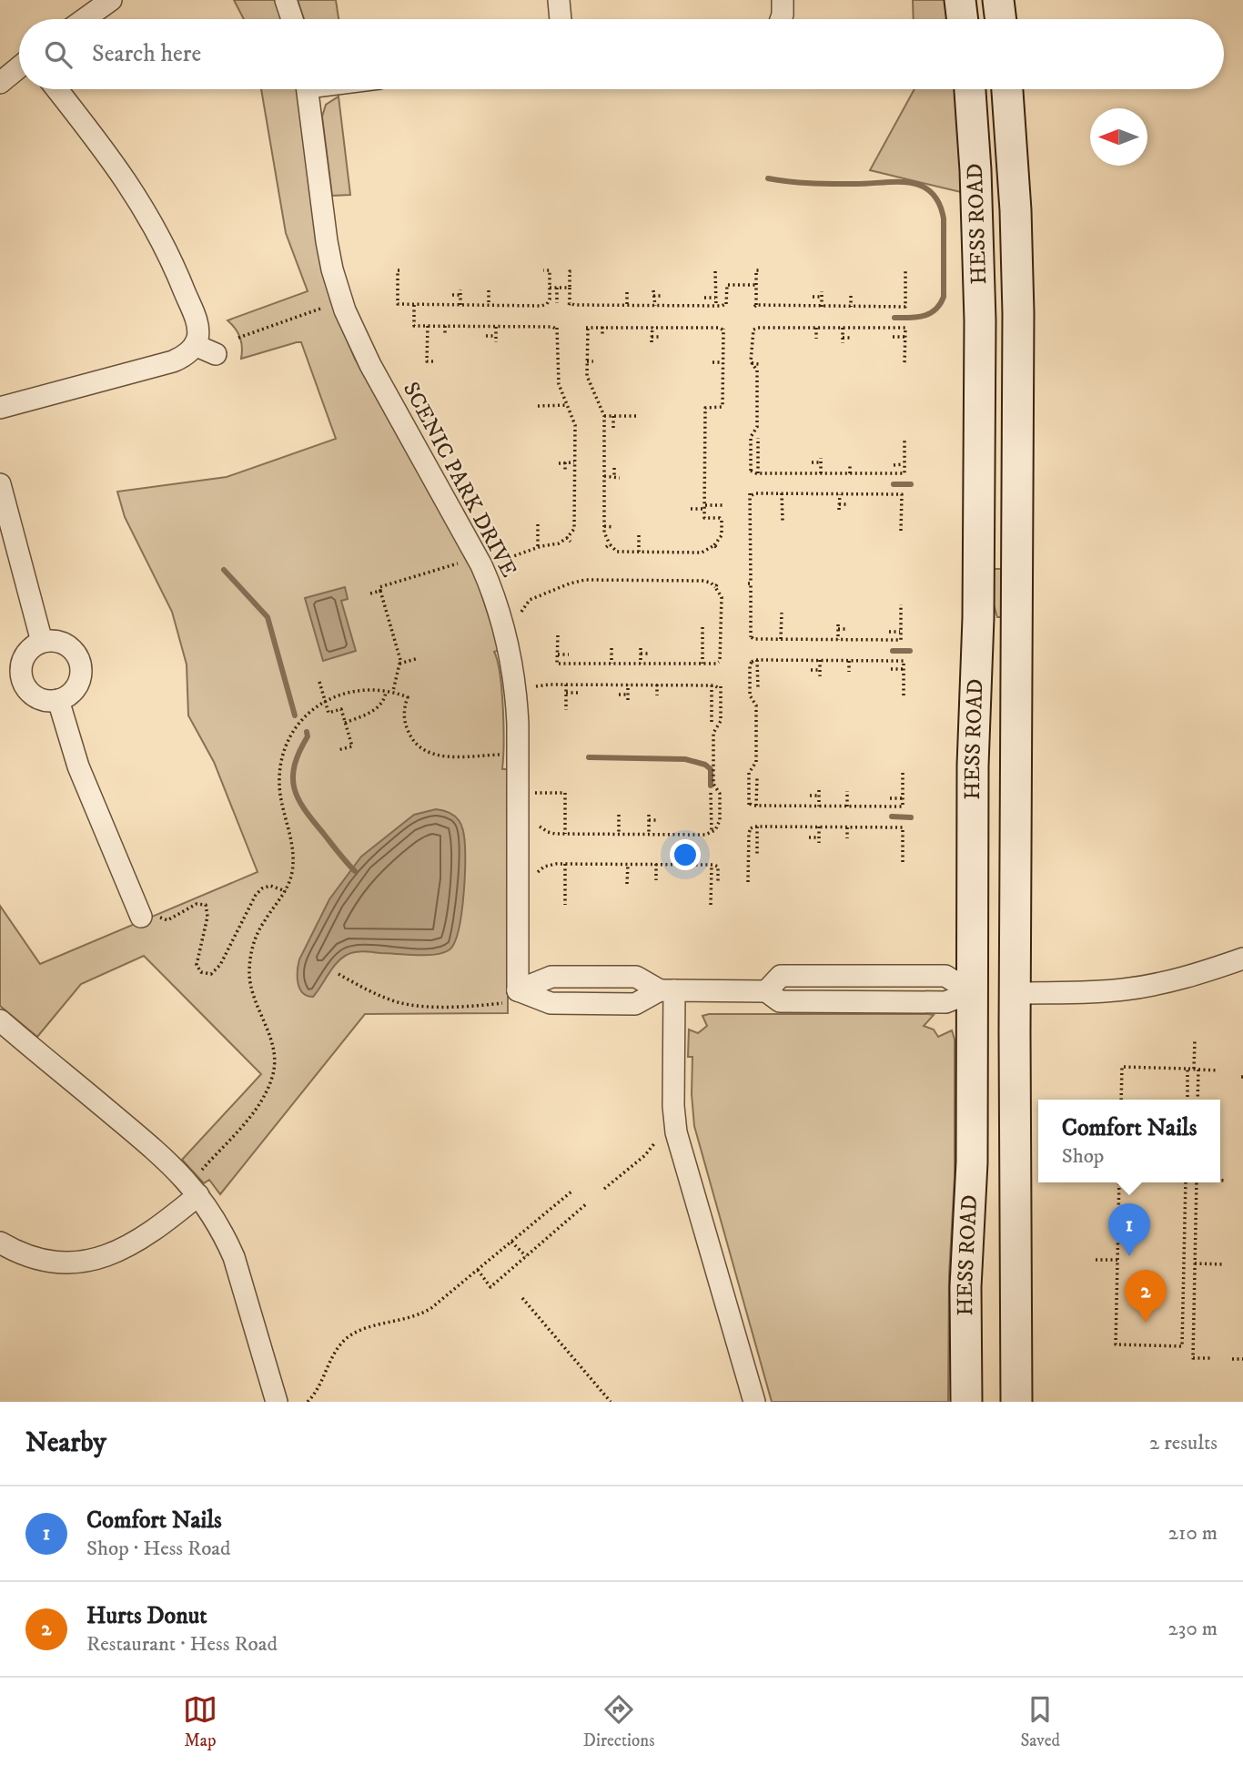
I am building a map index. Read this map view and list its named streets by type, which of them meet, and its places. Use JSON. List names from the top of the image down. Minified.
{"streets":{"main road":["HESS ROAD"],"street":["SCENIC PARK DRIVE"]},"north":"left","page":{"search":"Search here","popup":["Comfort Nails","Shop"],"pins":["1","2"],"heading":["Nearby","2 results"],"list":[{"mark":"1","name":"Comfort Nails","note":"Shop · Hess Road","value":"210 m"},{"mark":"2","name":"Hurts Donut","note":"Restaurant · Hess Road","value":"230 m"}],"nav":["Map","Directions","Saved"]}}
